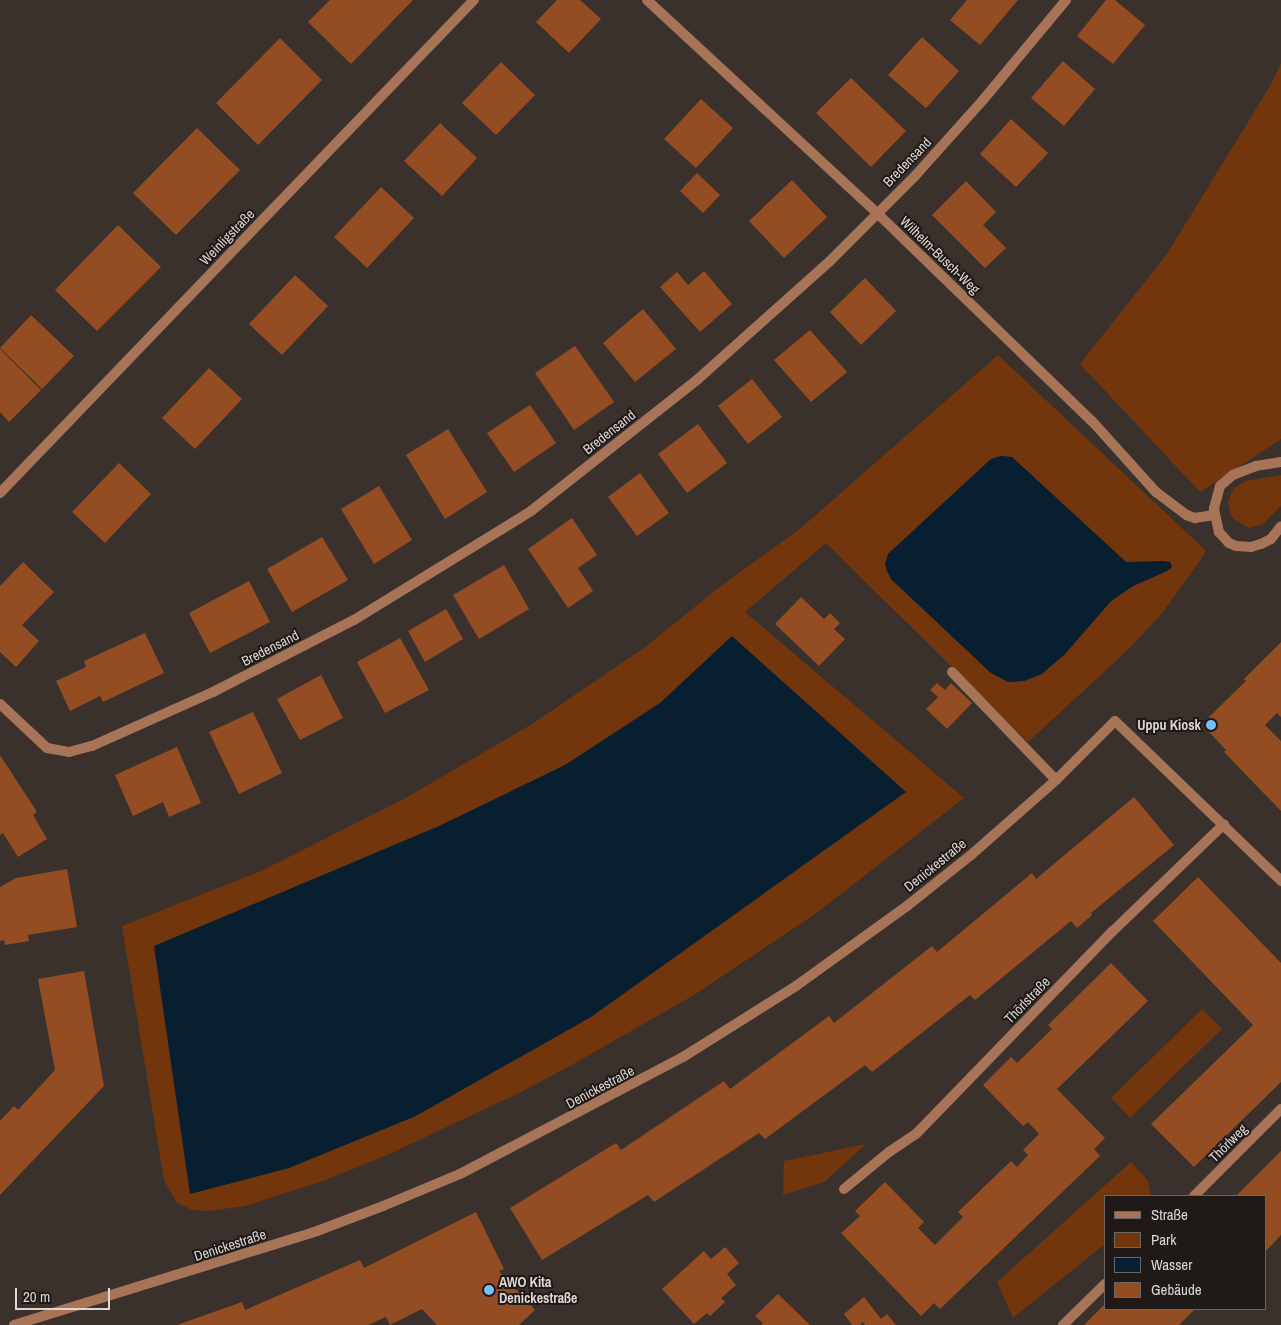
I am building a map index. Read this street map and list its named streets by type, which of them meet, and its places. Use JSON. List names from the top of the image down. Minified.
{"streets":{"street":["Bredensand","Weinligstraße","Wilhelm-Busch-Weg","Denickestraße","Thörlstraße","Thörlweg"]},"crossings":[["Bredensand","Wilhelm-Busch-Weg"],["Denickestraße","Thörlstraße"]],"places":["Uppu Kiosk","AWO Kita Denickestraße"],"legend":["Straße","Park","Wasser","Gebäude"],"scale_bar":"20 m"}
